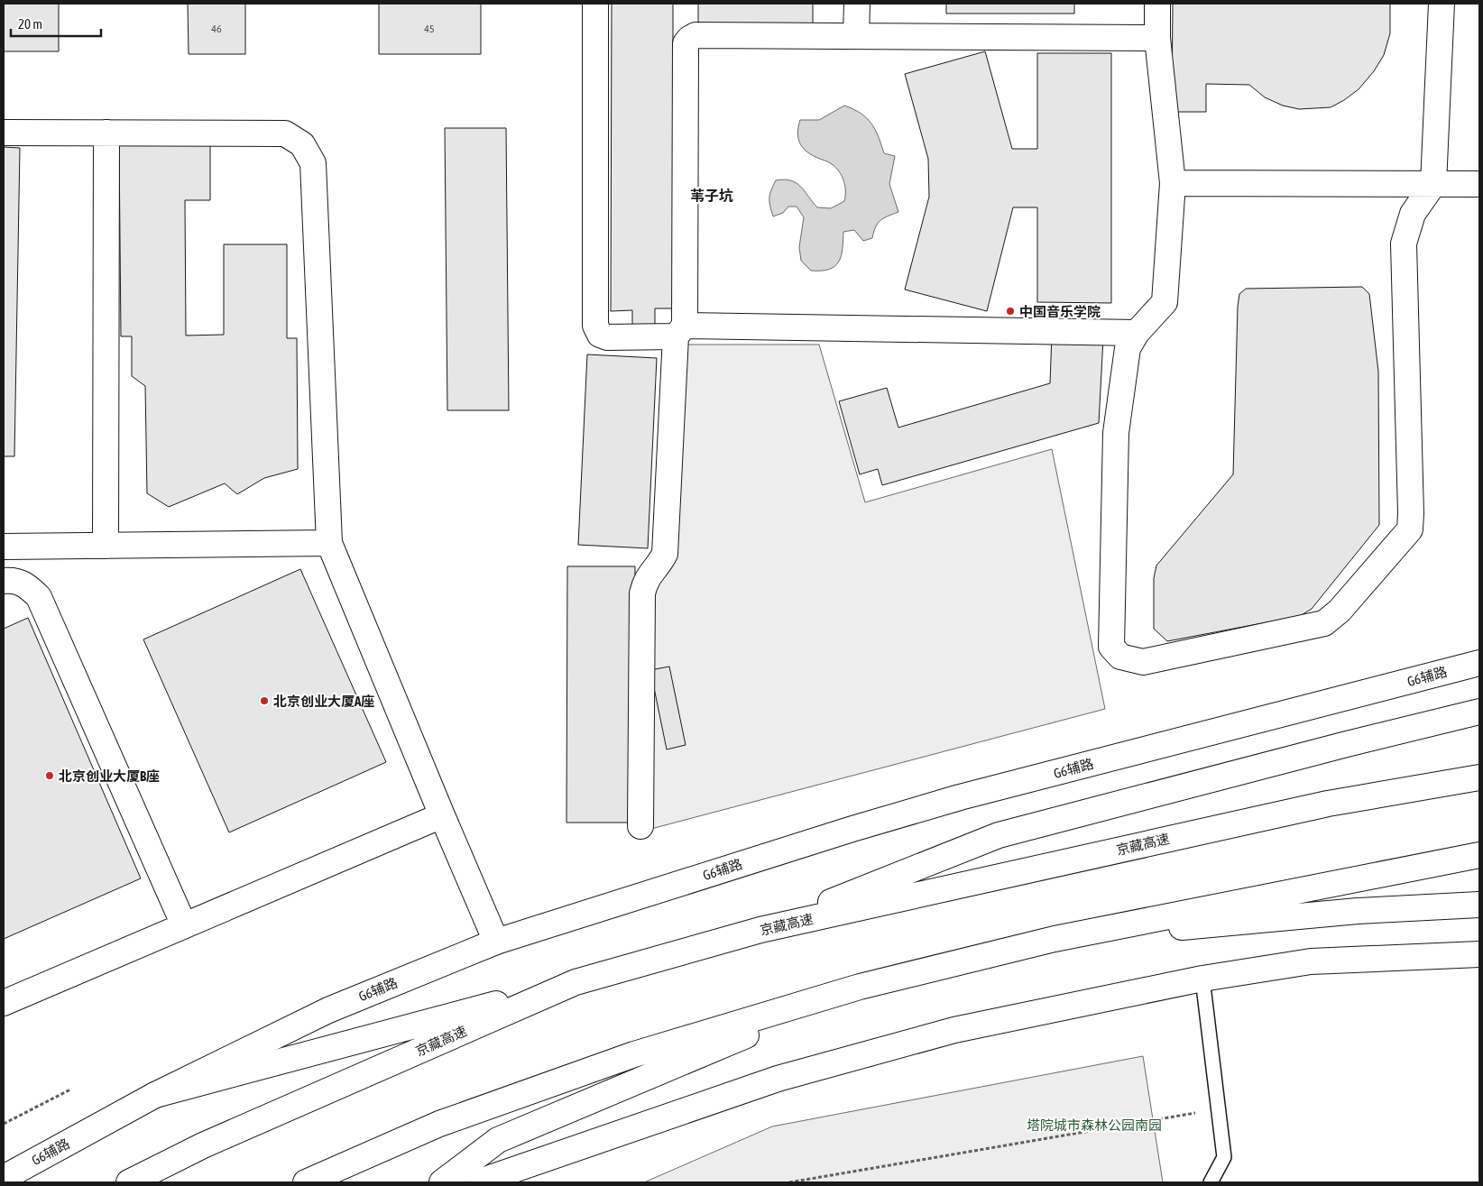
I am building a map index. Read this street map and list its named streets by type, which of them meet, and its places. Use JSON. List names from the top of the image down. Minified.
{"streets":{"main road":["G6辅路","京藏高速"]},"districts":["苇子坑"],"parks":["塔院城市森林公园南园"],"places":["中国音乐学院","北京创业大厦A座","北京创业大厦B座"],"house_numbers":["46","45"],"scale_bar":"20 m"}
